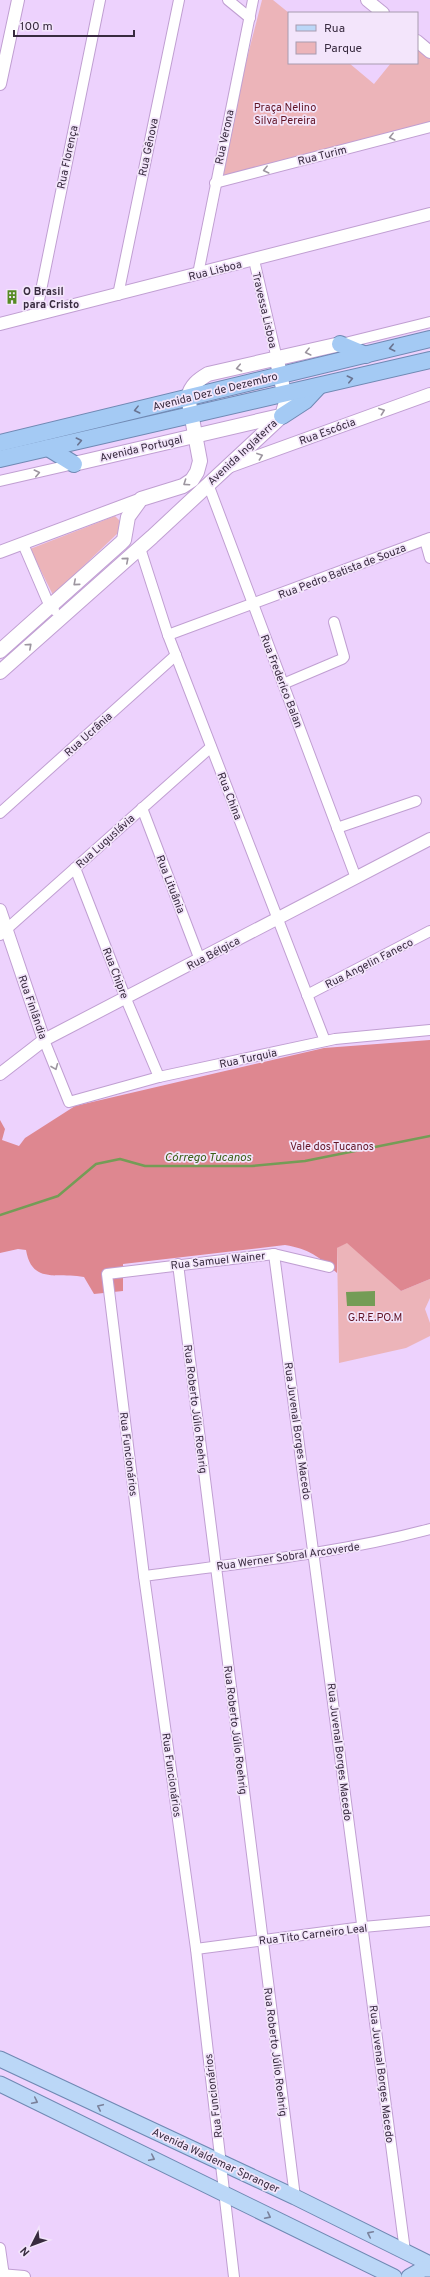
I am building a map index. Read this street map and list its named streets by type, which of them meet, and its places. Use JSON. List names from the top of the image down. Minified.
{"streets":{"highway":["Avenida Dez de Dezembro"],"main road":["Avenida Portugal","Avenida Inglaterra","Avenida Waldemar Spranger"],"street":["Rua Verona","Rua Gênova","Rua Turim","Rua Florença","Rua Lisboa","Travessa Lisboa","Rua Escócia","Rua Pedro Batista de Souza","Rua Frederico Balan","Rua Ucrânia","Rua China","Rua Luguslávia","Rua Lituânia","Rua Bélgica","Rua Angelin Faneco","Rua Chipre","Rua Finlândia","Rua Turquia","Rua Samuel Wainer","Rua Roberto Júlio Roehrig","Rua Juvenal Borges Macedo","Rua Funcionários","Rua Werner Sobral Arcoverde","Rua Tito Carneiro Leal"]},"crossings":[["Rua Verona","Rua Turim"],["Rua Verona","Rua Lisboa"],["Rua Gênova","Rua Lisboa"],["Rua Florença","Rua Lisboa"],["Rua Lisboa","Travessa Lisboa"],["Travessa Lisboa","Avenida Inglaterra"],["Avenida Dez de Dezembro","Avenida Inglaterra"],["Rua Escócia","Avenida Inglaterra"],["Avenida Portugal","Avenida Inglaterra"],["Avenida Inglaterra","Rua Frederico Balan"],["Avenida Inglaterra","Rua China"],["Rua Pedro Batista de Souza","Rua Frederico Balan"],["Rua Pedro Batista de Souza","Rua China"],["Rua Frederico Balan","Rua Bélgica"],["Rua Ucrânia","Rua China"],["Rua China","Rua Luguslávia"],["Rua China","Rua Bélgica"],["Rua China","Rua Angelin Faneco"],["Rua China","Rua Turquia"],["Rua Luguslávia","Rua Lituânia"],["Rua Luguslávia","Rua Chipre"],["Rua Luguslávia","Rua Finlândia"],["Rua Lituânia","Rua Bélgica"],["Rua Bélgica","Rua Chipre"],["Rua Bélgica","Rua Finlândia"],["Rua Chipre","Rua Turquia"],["Rua Finlândia","Rua Turquia"],["Rua Samuel Wainer","Rua Roberto Júlio Roehrig"],["Rua Samuel Wainer","Rua Juvenal Borges Macedo"],["Rua Samuel Wainer","Rua Funcionários"],["Rua Roberto Júlio Roehrig","Rua Werner Sobral Arcoverde"],["Rua Roberto Júlio Roehrig","Rua Tito Carneiro Leal"],["Rua Roberto Júlio Roehrig","Avenida Waldemar Spranger"],["Rua Juvenal Borges Macedo","Rua Werner Sobral Arcoverde"],["Rua Juvenal Borges Macedo","Rua Tito Carneiro Leal"],["Rua Juvenal Borges Macedo","Avenida Waldemar Spranger"],["Rua Funcionários","Rua Werner Sobral Arcoverde"],["Rua Funcionários","Rua Tito Carneiro Leal"],["Rua Funcionários","Avenida Waldemar Spranger"]],"one_way":["Rua Turim"],"water":["Córrego Tucanos"],"parks":["Praça Nelino Silva Pereira","Vale dos Tucanos","G.R.E.PO.M"],"places":{"building":["O Brasil para Cristo"]},"legend":["Rua","Parque"],"scale_bar":"100 m","north":"bottom left"}
